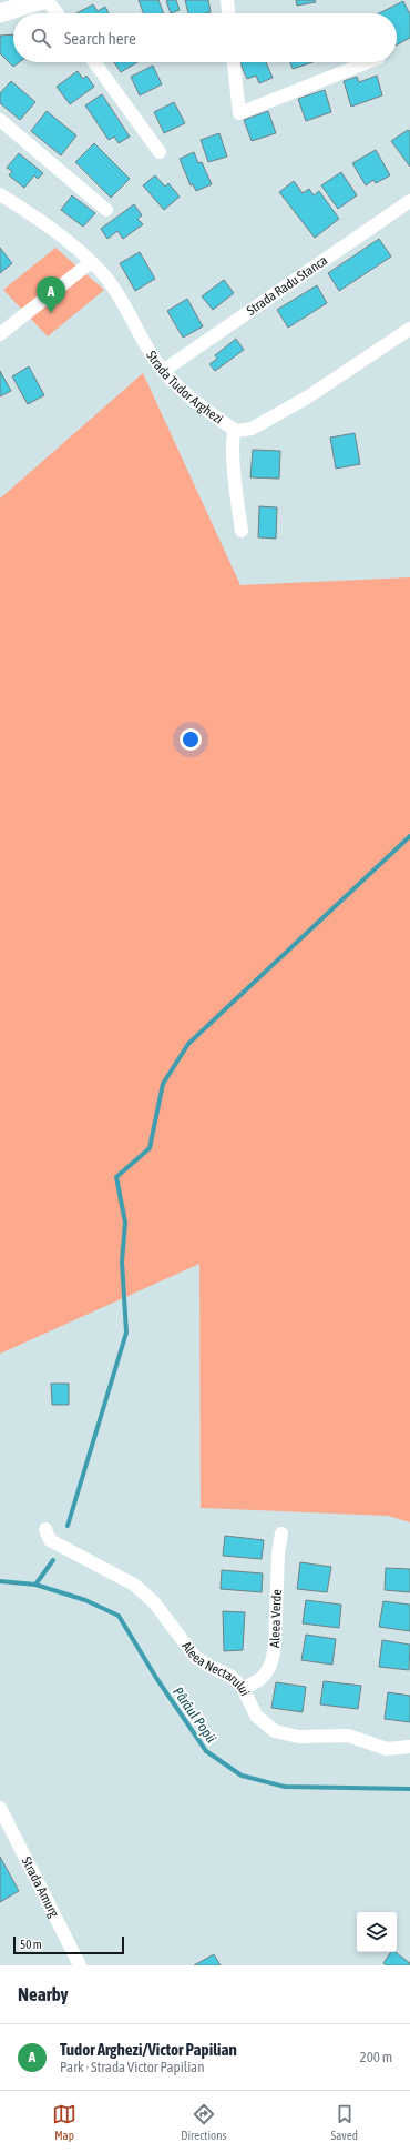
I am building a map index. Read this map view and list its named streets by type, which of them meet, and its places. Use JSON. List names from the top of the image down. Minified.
{"streets":{"street":["Strada Radu Stanca","Strada Tudor Arghezi","Aleea Verde","Aleea Nectarului","Strada Amurg"]},"crossings":[["Strada Radu Stanca","Strada Tudor Arghezi"],["Aleea Verde","Aleea Nectarului"]],"water":["Pârâul Popii"],"scale_bar":"50 m","page":{"search":"Search here","pins":"A","scale":"50 m","heading":"Nearby","list":[{"mark":"A","name":"Tudor Arghezi/Victor Papilian","note":"Park · Strada Victor Papilian","value":"200 m"}],"nav":["Map","Directions","Saved"]}}
